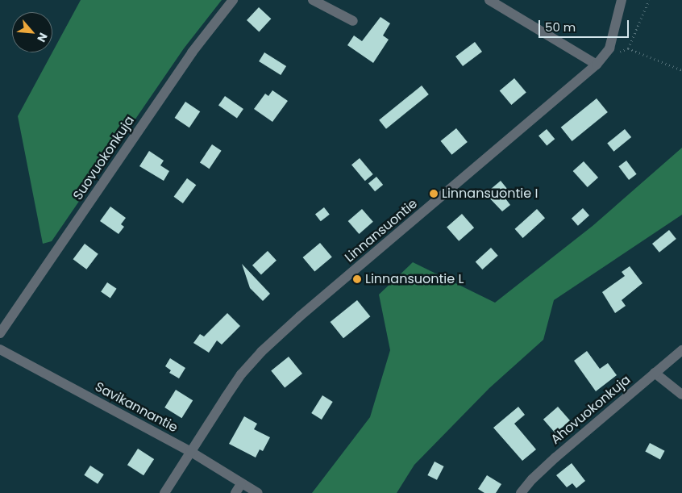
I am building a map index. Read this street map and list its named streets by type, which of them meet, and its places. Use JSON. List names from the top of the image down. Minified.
{"streets":{"street":["Suovuokonkuja","Linnansuontie","Savikannantie","Ahovuokonkuja"]},"crossings":[["Linnansuontie","Savikannantie"]],"places":["Linnansuontie I","Linnansuontie L"],"scale_bar":"50 m","north":"bottom right"}
